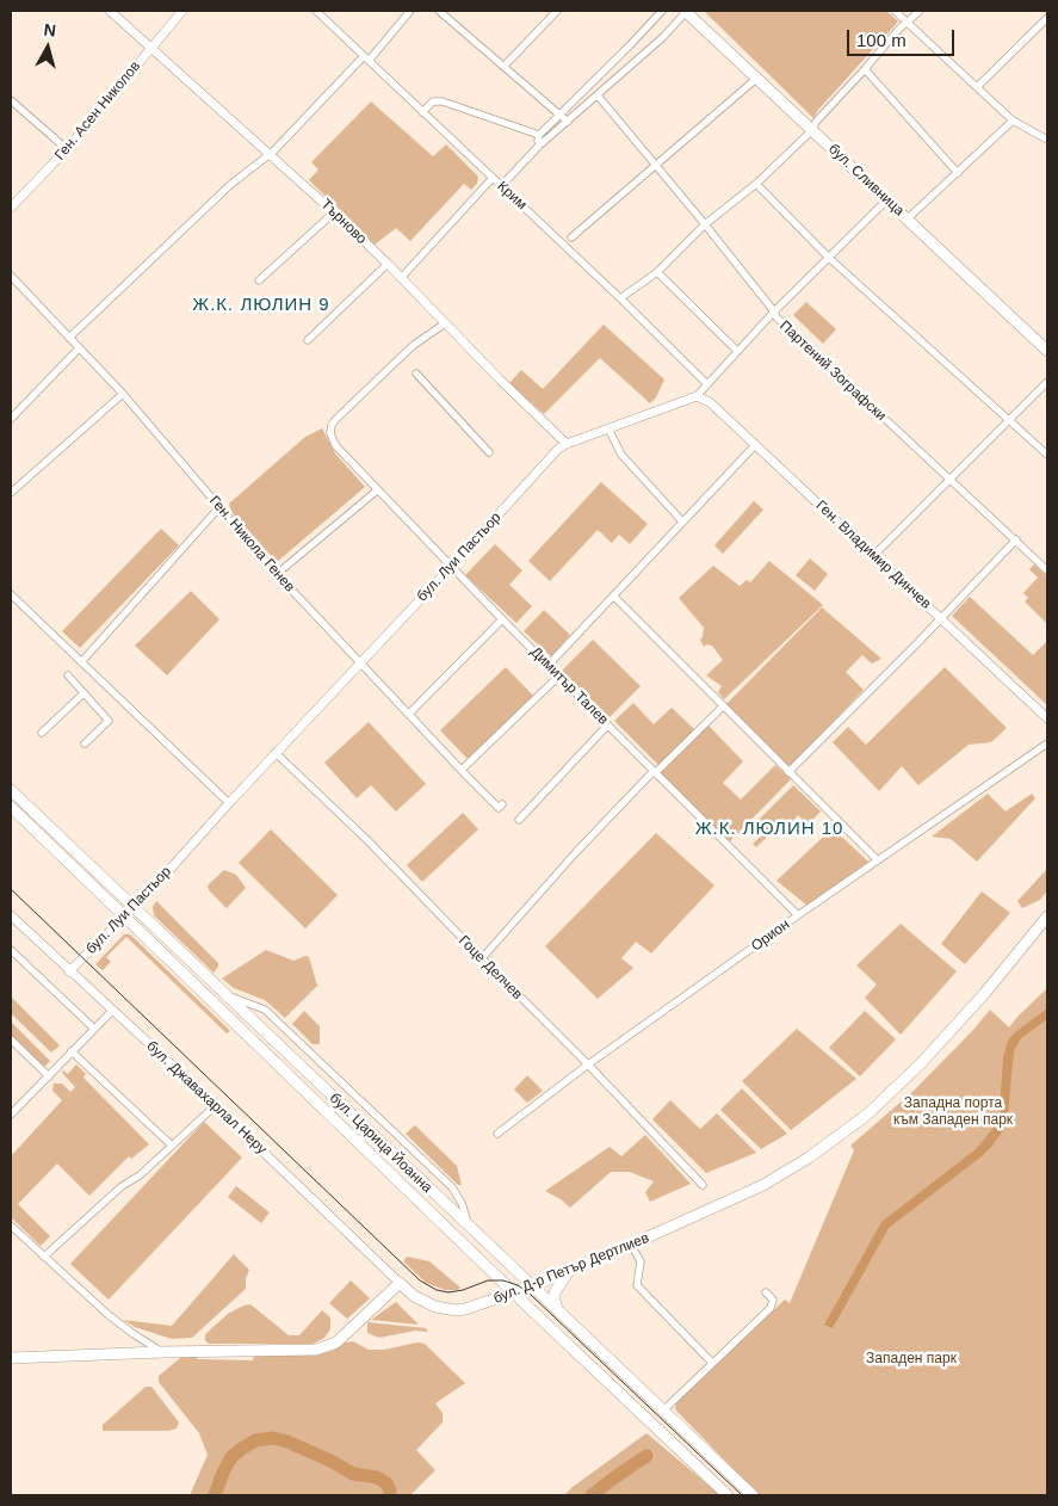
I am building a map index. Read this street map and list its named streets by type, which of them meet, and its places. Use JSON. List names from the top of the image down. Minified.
{"streets":{"main road":["бул. Сливница","бул. Царица Йоанна","бул. Д-р Петър Дертлиев"],"street":["Ген. Асен Николов","Крим","Търново","Партений Зографски","Ген. Никола Генев","Ген. Владимир Динчев","бул. Луи Пастьор","Димитър Талев","Орион","Гоце Делчев","бул. Джавахарлал Неру"]},"crossings":[["Ген. Асен Николов","Търново"],["Търново","бул. Луи Пастьор"],["Търново","Димитър Талев"],["Ген. Никола Генев","бул. Луи Пастьор"],["Ген. Владимир Динчев","бул. Луи Пастьор"],["бул. Луи Пастьор","Димитър Талев"],["бул. Луи Пастьор","Гоце Делчев"],["бул. Луи Пастьор","бул. Джавахарлал Неру"],["бул. Луи Пастьор","бул. Царица Йоанна"],["Димитър Талев","Орион"],["Орион","Гоце Делчев"],["бул. Джавахарлал Неру","бул. Д-р Петър Дертлиев"],["бул. Царица Йоанна","бул. Д-р Петър Дертлиев"]],"districts":["Ж.К. ЛЮЛИН 9","Ж.К. ЛЮЛИН 10"],"parks":["Западна порта към Западен парк","Западен парк"],"scale_bar":"100 m","north":"top"}
